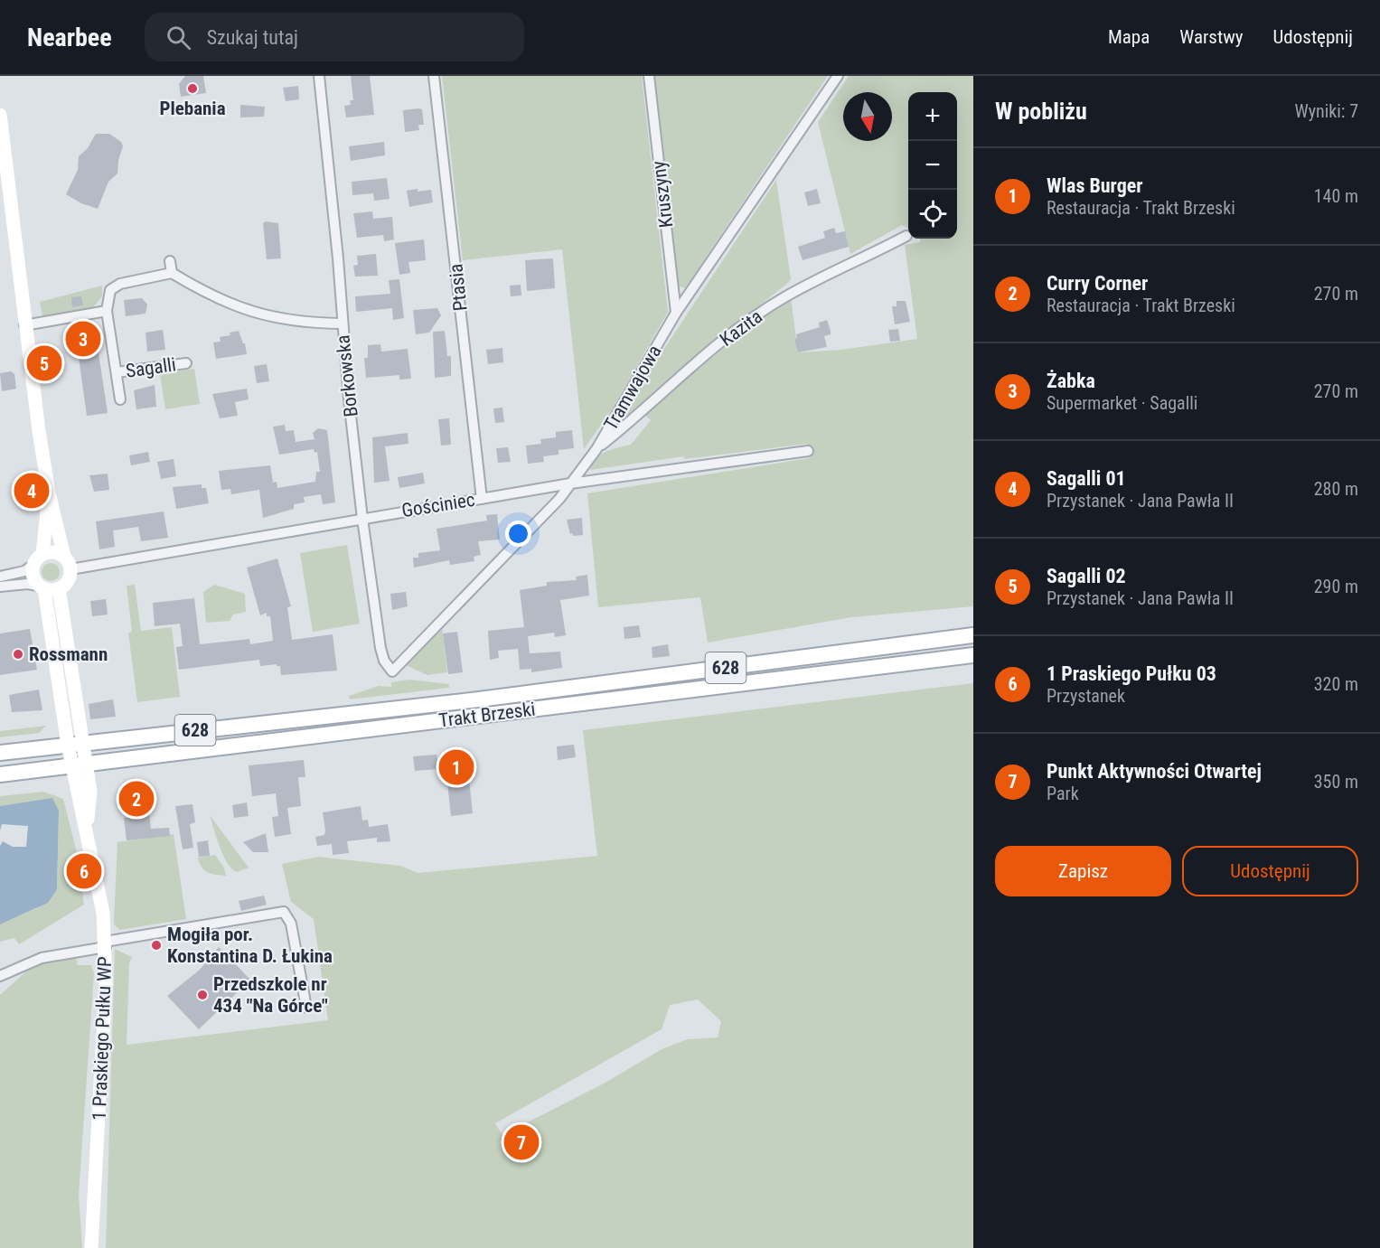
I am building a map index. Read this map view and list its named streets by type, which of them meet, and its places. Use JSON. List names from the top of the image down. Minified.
{"streets":{"main road":["628","Trakt Brzeski"],"street":["Kruszyny","Ptasia","Kazita","Sagalli","Borkowska","Tramwajowa","Gościniec","1 Praskiego Pułku WP"]},"crossings":[["Kruszyny","Tramwajowa"],["Ptasia","Gościniec"],["Kazita","Tramwajowa"],["Borkowska","Tramwajowa"],["Borkowska","Gościniec"],["Tramwajowa","Gościniec"],["Trakt Brzeski","1 Praskiego Pułku WP"]],"places":["Plebania","Rossmann","Mogiła por. Konstantina D. Łukina","Przedszkole nr 434 \"Na Górce\""],"north":"bottom","page":{"header":"Nearbee","search":"Szukaj tutaj","nav":["Mapa","Warstwy","Udostępnij"],"heading":["W pobliżu","Wyniki: 7"],"map_buttons":["+","−"],"list":[{"mark":"1","name":"Wlas Burger","note":"Restauracja · Trakt Brzeski","value":"140 m"},{"mark":"2","name":"Curry Corner","note":"Restauracja · Trakt Brzeski","value":"270 m"},{"mark":"3","name":"Żabka","note":"Supermarket · Sagalli","value":"270 m"},{"mark":"4","name":"Sagalli 01","note":"Przystanek · Jana Pawła II","value":"280 m"},{"mark":"5","name":"Sagalli 02","note":"Przystanek · Jana Pawła II","value":"290 m"},{"mark":"6","name":"1 Praskiego Pułku 03","note":"Przystanek","value":"320 m"},{"mark":"7","name":"Punkt Aktywności Otwartej","note":"Park","value":"350 m"}],"pins":["3","5","4","1","2","6","7"],"buttons":["Zapisz","Udostępnij"]}}
